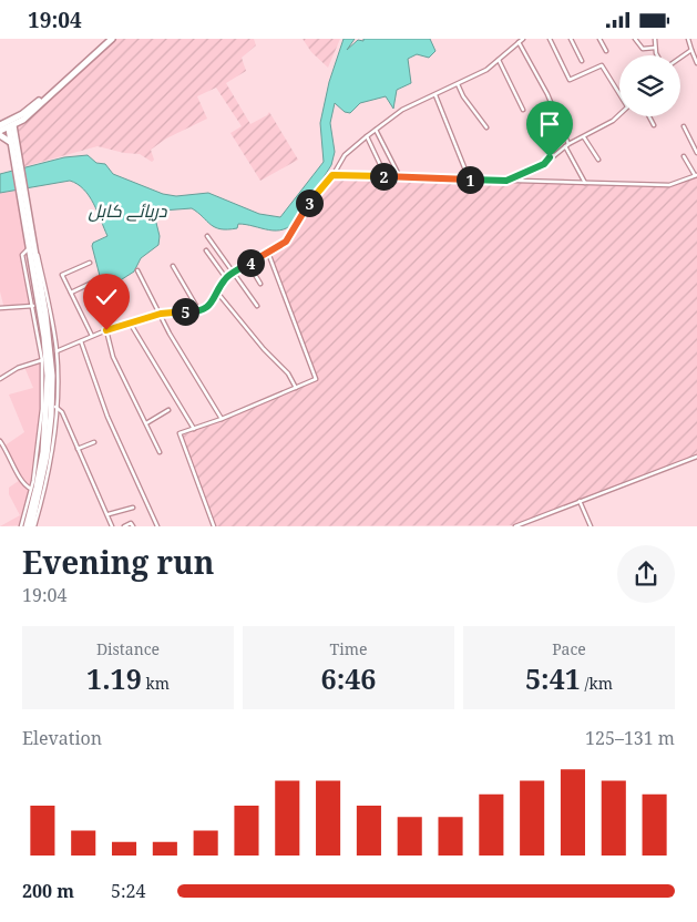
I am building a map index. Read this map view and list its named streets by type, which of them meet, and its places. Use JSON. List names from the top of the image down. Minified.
{"water":["دریائے کابل"],"page":{"status":"19:04","pins":["2","1","3","4","5"],"heading":["Evening run","19:04"],"stats":[["Distance","1.19 km"],["Time","6:46"],["Pace","5:41 /km"]],"chart":["Elevation","125–131 m"],"list":[{"name":"200 m","note":"5:24"}]}}
